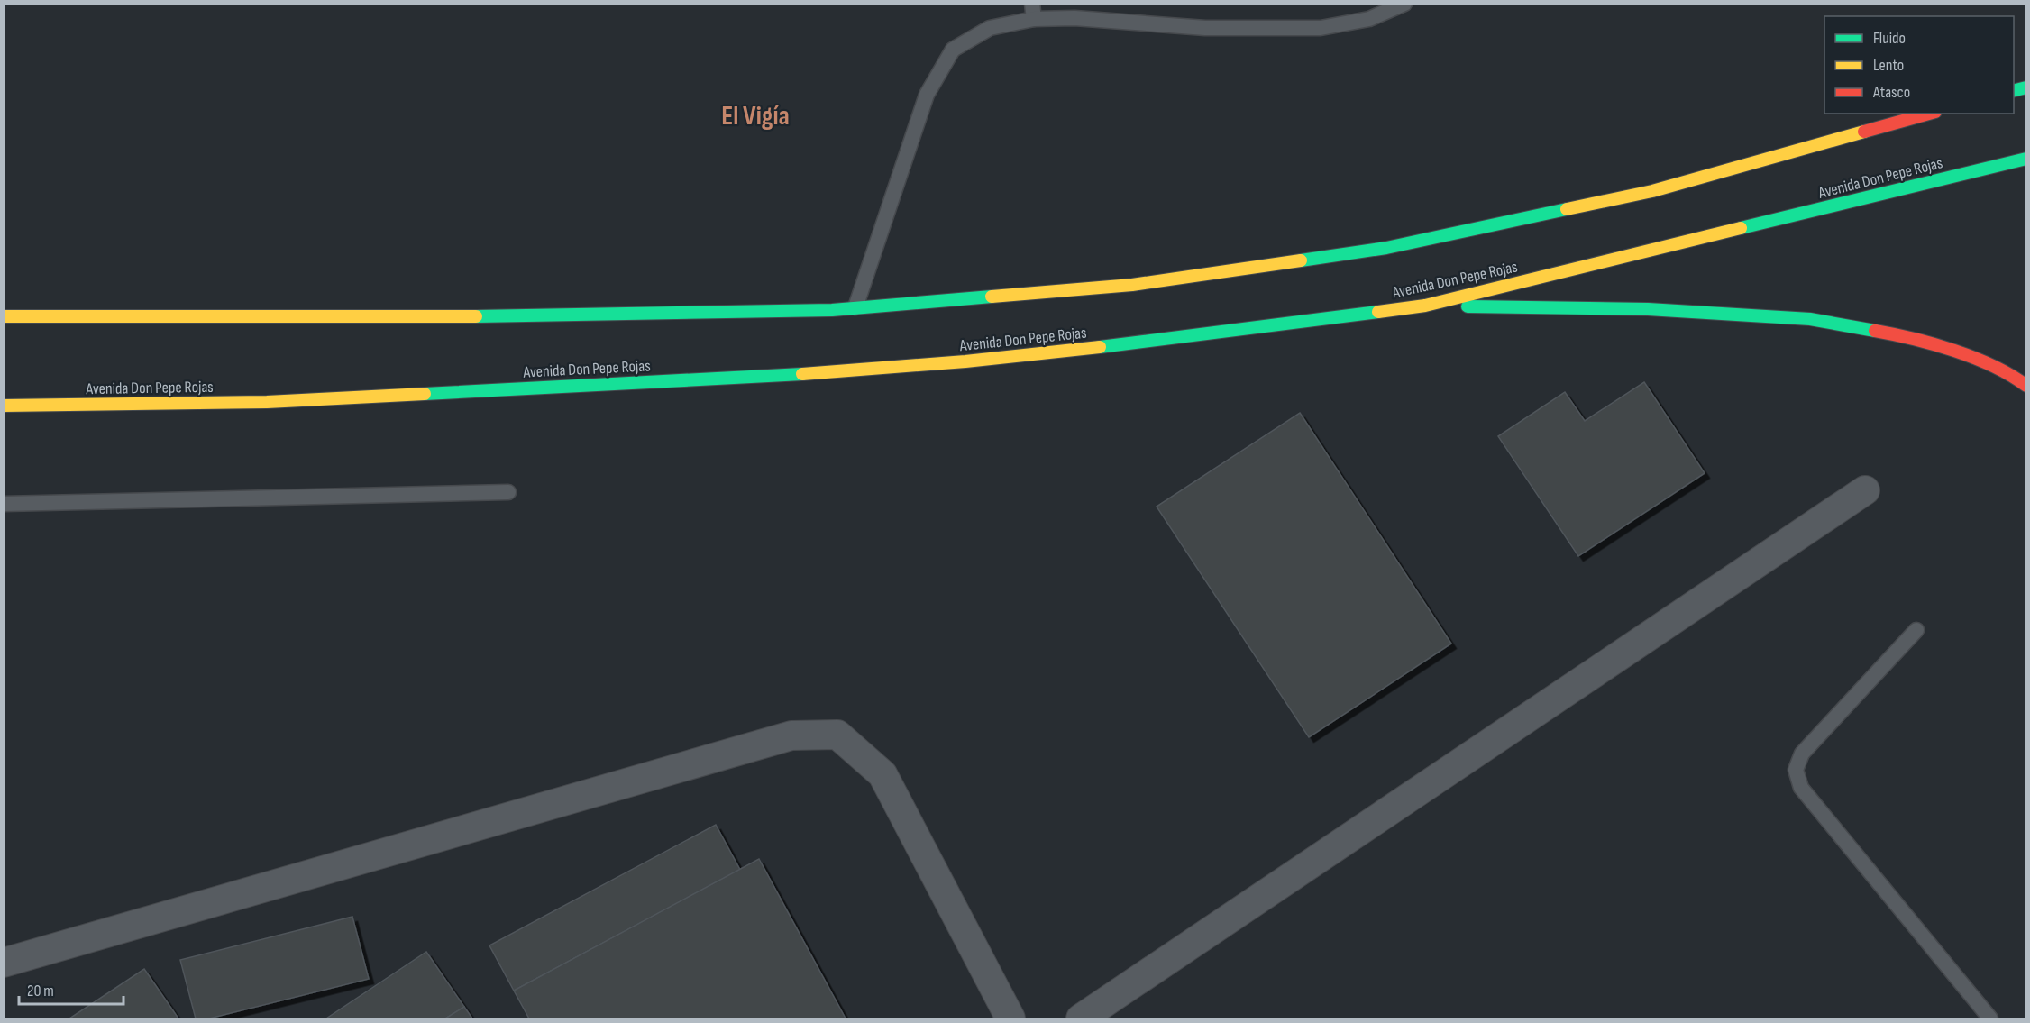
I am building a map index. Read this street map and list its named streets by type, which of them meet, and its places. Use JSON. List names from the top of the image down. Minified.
{"streets":{"highway":["Avenida Don Pepe Rojas"]},"districts":["El Vigía"],"legend":["Fluido","Lento","Atasco"],"scale_bar":"20 m"}
